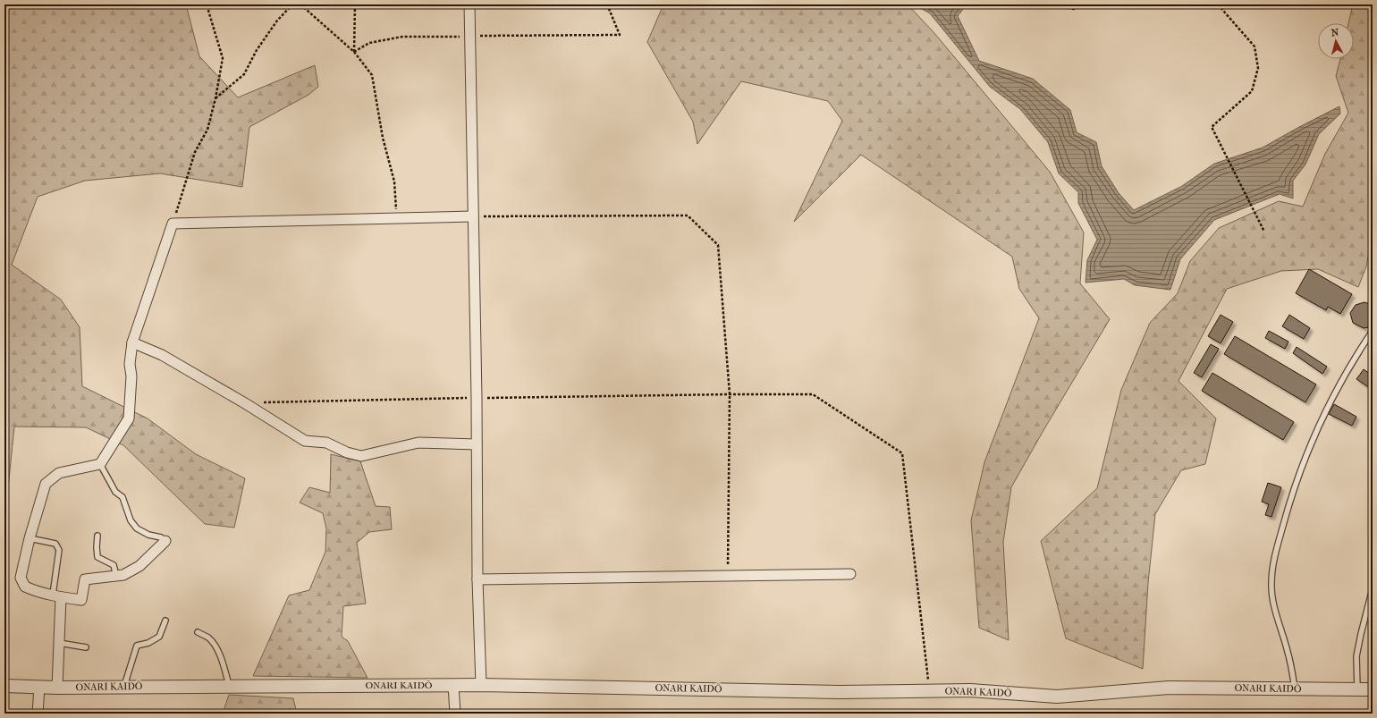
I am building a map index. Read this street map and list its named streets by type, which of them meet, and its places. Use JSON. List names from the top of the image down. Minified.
{"streets":{"street":["ONARI KAIDŌ"]},"north":"top"}
